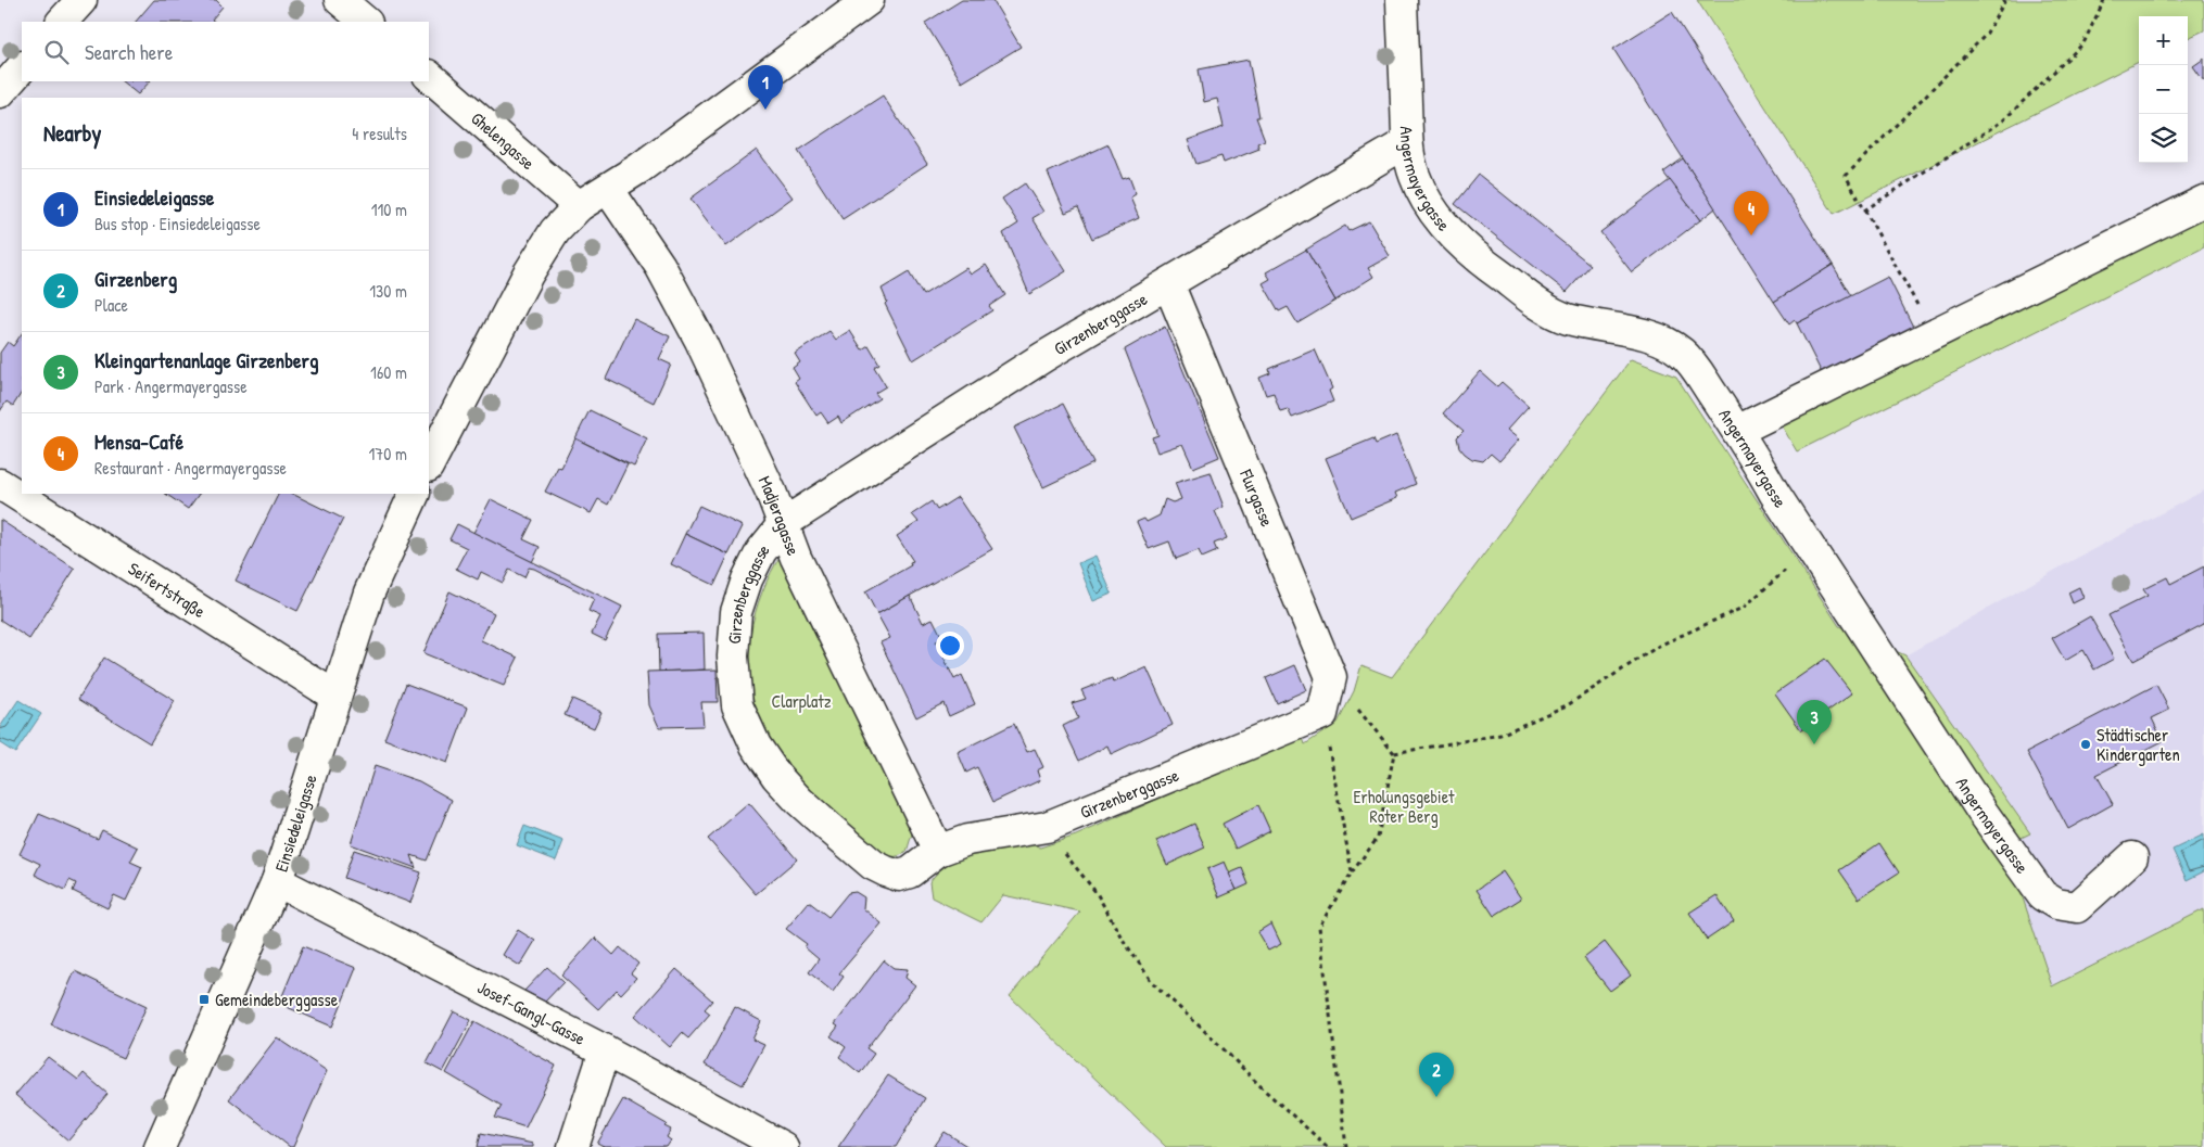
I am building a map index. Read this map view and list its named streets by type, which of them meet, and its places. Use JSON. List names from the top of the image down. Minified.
{"streets":{"street":["Ghelengasse","Angermayergasse","Girzenberggasse","Flurgasse","Madjeragasse","Seifertstraße","Einsiedeleigasse","Josef-Gangl-Gasse"]},"crossings":[["Angermayergasse","Girzenberggasse"],["Girzenberggasse","Flurgasse"],["Girzenberggasse","Madjeragasse"],["Seifertstraße","Einsiedeleigasse"],["Einsiedeleigasse","Josef-Gangl-Gasse"]],"parks":["Clarplatz","Erholungsgebiet Roter Berg"],"places":{"other":["Städtischer Kindergarten"],"transit":["Gemeindeberggasse"]},"page":{"map_buttons":["+","−"],"search":"Search here","pins":["1","4","3","2"],"heading":["Nearby","4 results"],"list":[{"mark":"1","name":"Einsiedeleigasse","note":"Bus stop · Einsiedeleigasse","value":"110 m"},{"mark":"2","name":"Girzenberg","note":"Place","value":"130 m"},{"mark":"3","name":"Kleingartenanlage Girzenberg","note":"Park · Angermayergasse","value":"160 m"},{"mark":"4","name":"Mensa-Café","note":"Restaurant · Angermayergasse","value":"170 m"}]}}
